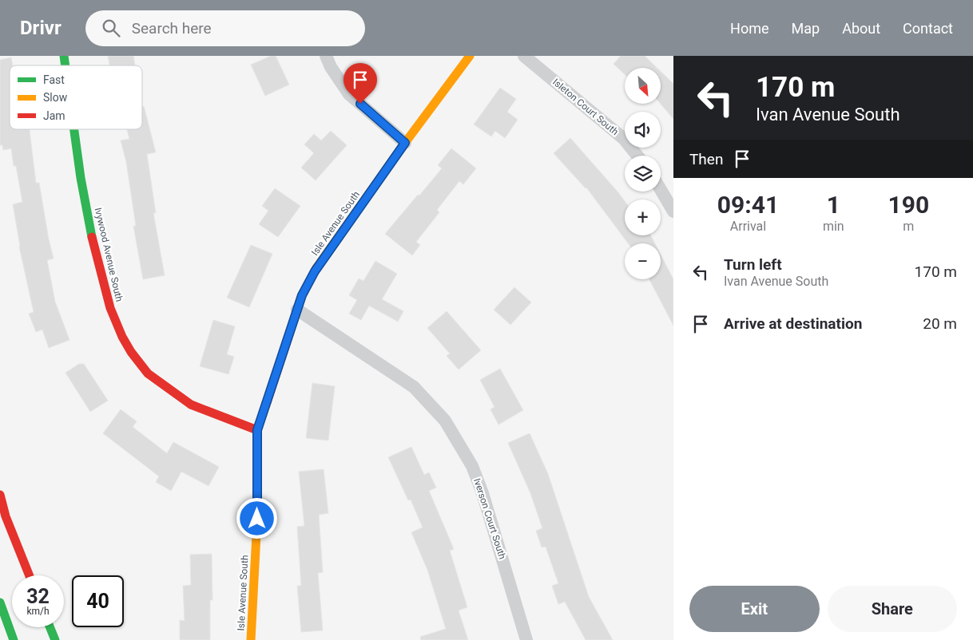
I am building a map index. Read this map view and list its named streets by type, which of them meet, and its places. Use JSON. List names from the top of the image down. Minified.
{"streets":{"street":["Isleton Court South","Isle Avenue South","Ivywood Avenue South","Iverson Court South"]},"crossings":[["Isle Avenue South","Ivywood Avenue South"],["Isle Avenue South","Iverson Court South"]],"legend":["Fast","Slow","Jam"],"north":"bottom right","page":{"header":"Drivr","search":"Search here","nav":["Home","Map","About","Contact"],"turn":["170 m","Ivan Avenue South"],"map_buttons":["+","−"],"then":"Then","eta":["09:41","Arrival","1","min","190","m"],"list":[{"name":"Turn left","note":"Ivan Avenue South","value":"170 m"},{"name":"Arrive at destination","value":"20 m"}],"speed":"32 km/h","limit":"40","buttons":["Exit","Share"]}}
